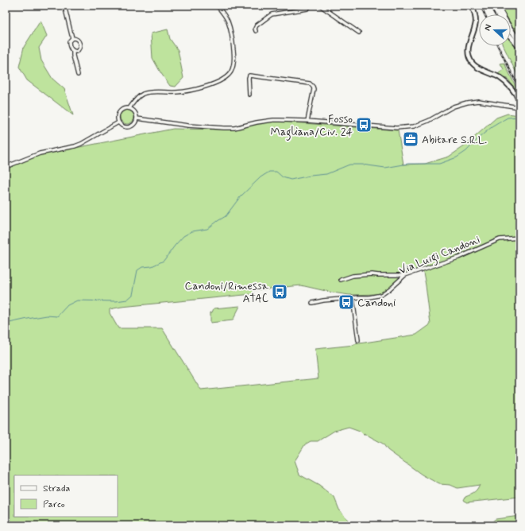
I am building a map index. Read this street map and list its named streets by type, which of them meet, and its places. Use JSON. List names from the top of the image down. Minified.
{"streets":{"street":["Via Luigi Candoni"]},"places":{"bus stop":["Fosso Magliana/Civ. 24","Candoni/Rimessa ATAC","Candoni"],"office":["Abitare S.R.L."]},"legend":["Strada","Parco"],"north":"left"}
